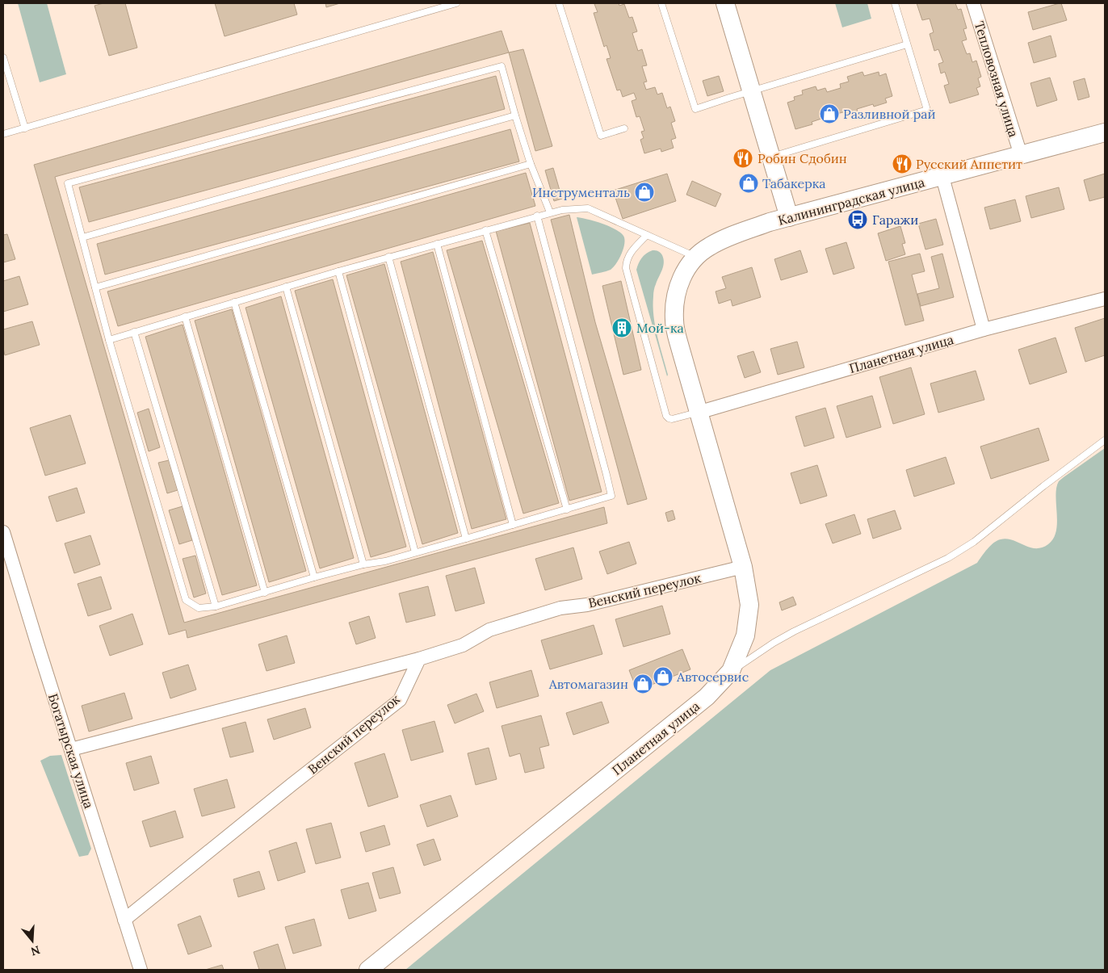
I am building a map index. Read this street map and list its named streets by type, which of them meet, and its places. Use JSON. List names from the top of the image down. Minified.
{"streets":{"main road":["Калининградская улица","Планетная улица"],"street":["Тепловозная улица","Венский переулок","Богатырская улица"]},"crossings":[["Тепловозная улица","Калининградская улица"],["Калининградская улица","Планетная улица"],["Планетная улица","Венский переулок"],["Венский переулок","Богатырская улица"]],"places":{"shop":["Разливной рай","Табакерка","Инструменталь","Автосервис","Автомагазин"],"restaurant":["Робин Сдобин","Русский Аппетит"],"bus stop":["Гаражи"],"building":["Мой-ка"]},"north":"bottom"}
